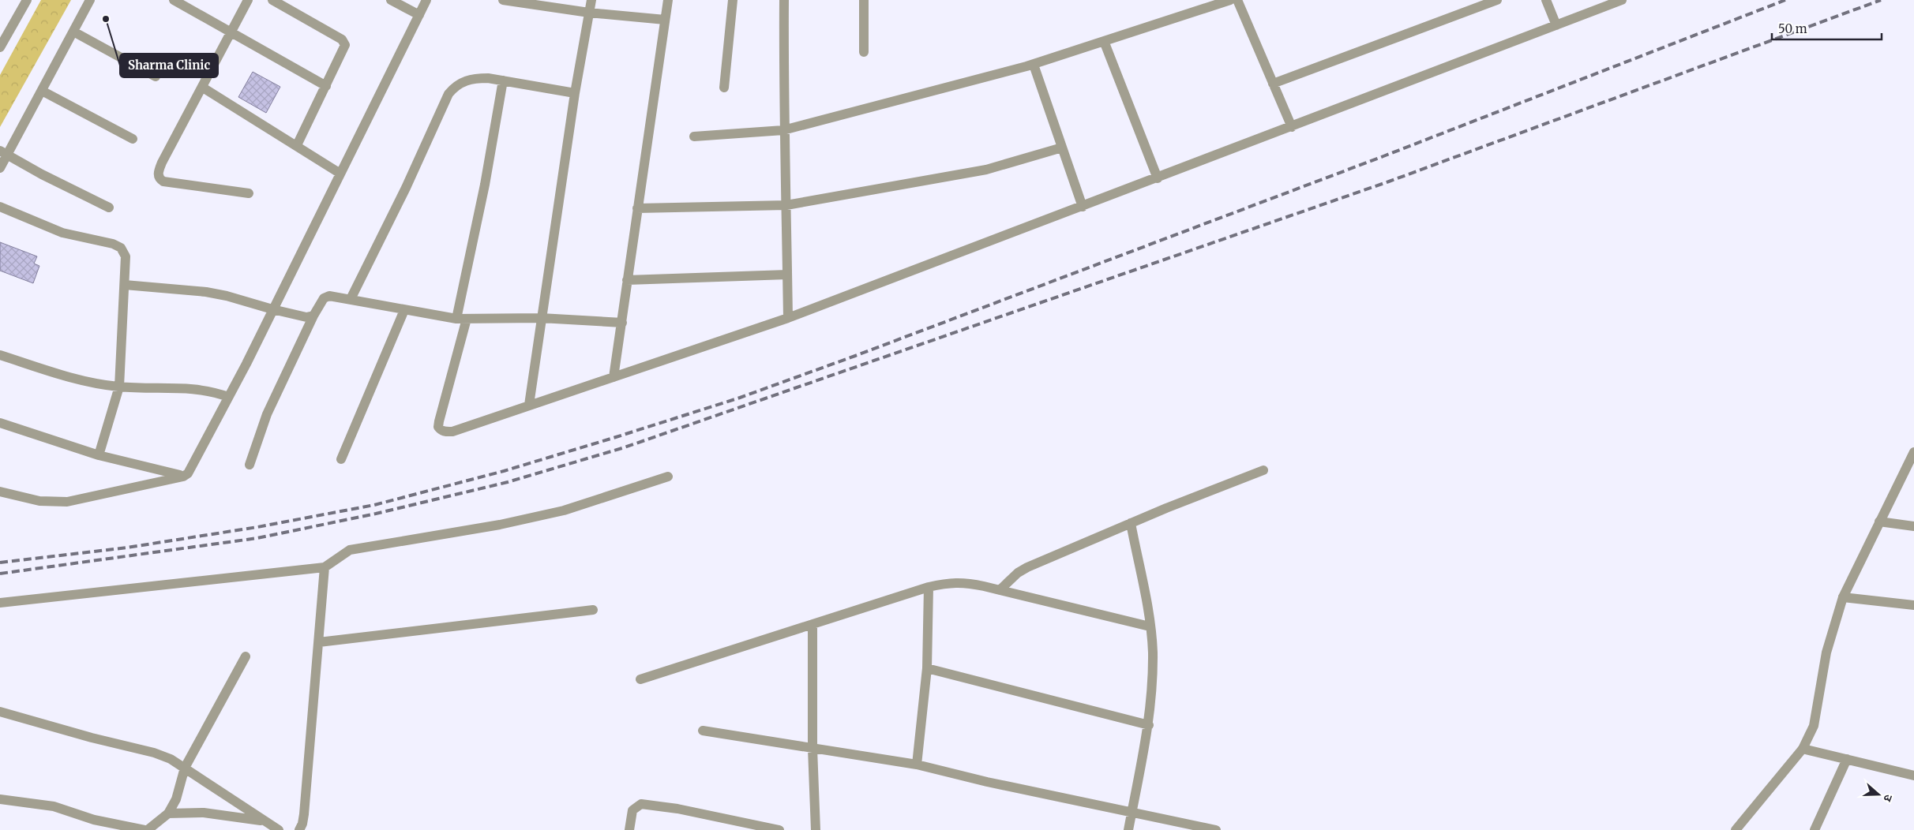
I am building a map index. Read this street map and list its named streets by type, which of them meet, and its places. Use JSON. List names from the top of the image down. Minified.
{"places":["Sharma Clinic"],"scale_bar":"50 m","north":"right"}
